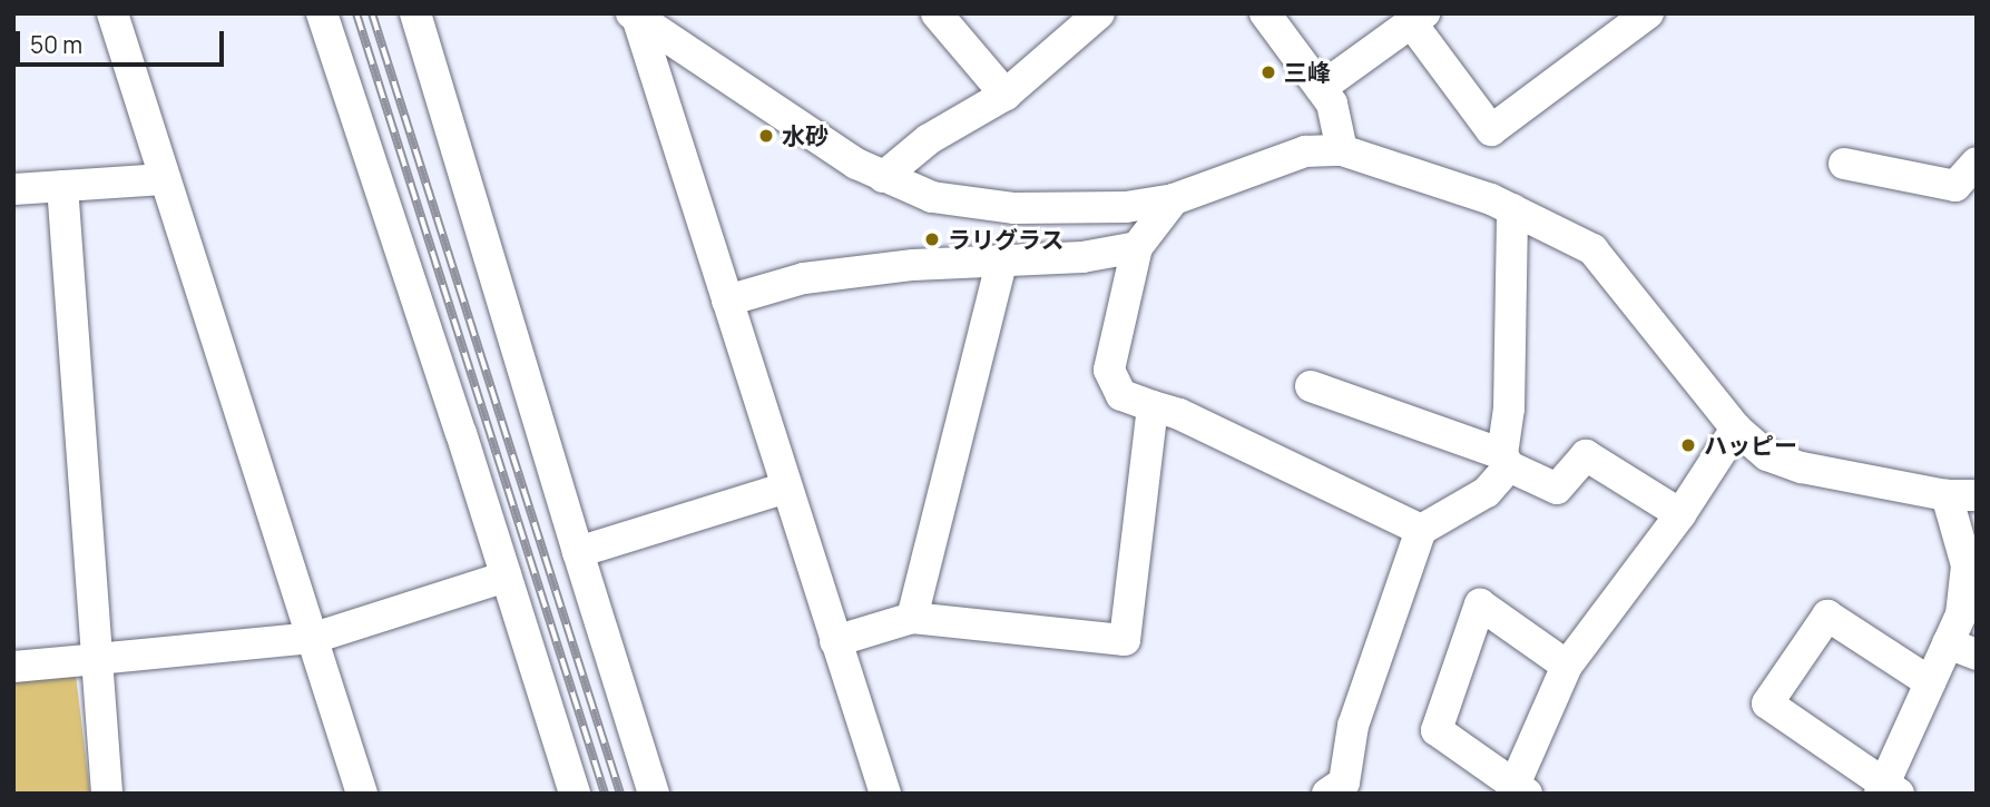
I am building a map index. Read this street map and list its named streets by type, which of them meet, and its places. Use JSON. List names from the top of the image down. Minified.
{"places":["三峰","水砂","ラリグラス","ハッピー"],"scale_bar":"50 m"}
